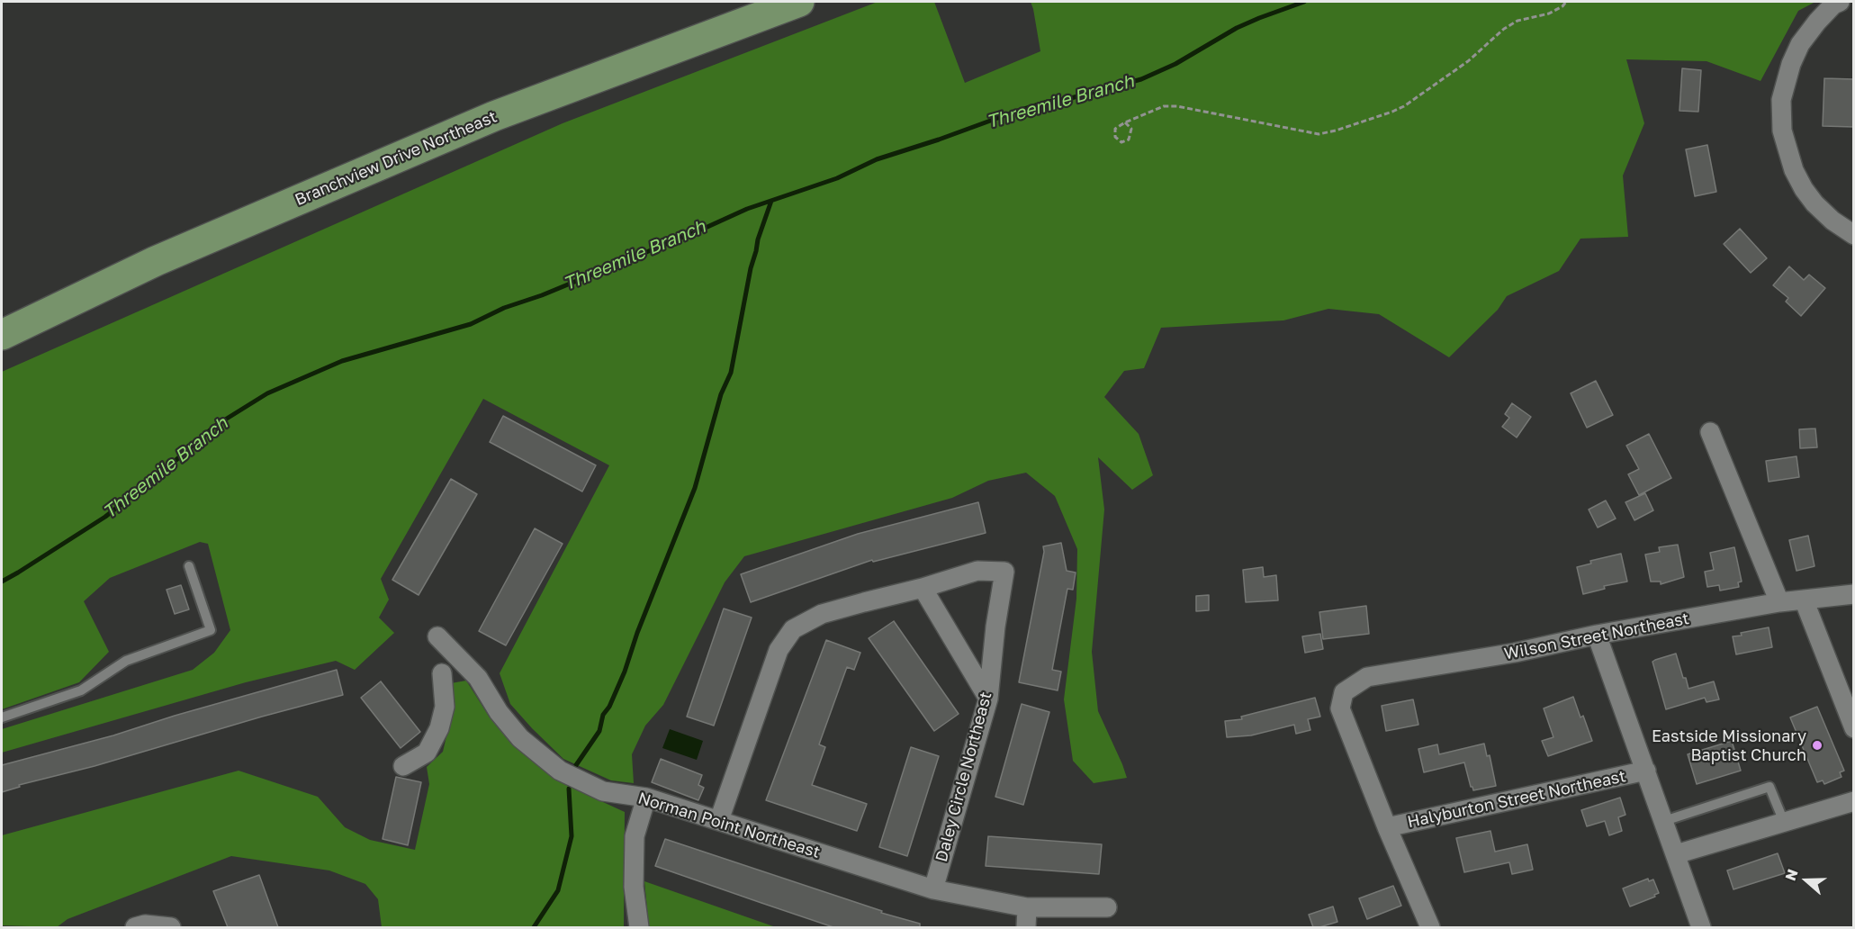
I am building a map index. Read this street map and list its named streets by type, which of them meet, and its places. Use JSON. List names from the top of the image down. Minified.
{"streets":{"main road":["Branchview Drive Northeast"],"street":["Wilson Street Northeast","Daley Circle Northeast","Halyburton Street Northeast","Norman Point Northeast"]},"crossings":[["Wilson Street Northeast","Halyburton Street Northeast"],["Daley Circle Northeast","Norman Point Northeast"]],"water":["Threemile Branch"],"places":["Eastside Missionary Baptist Church"],"north":"left"}
